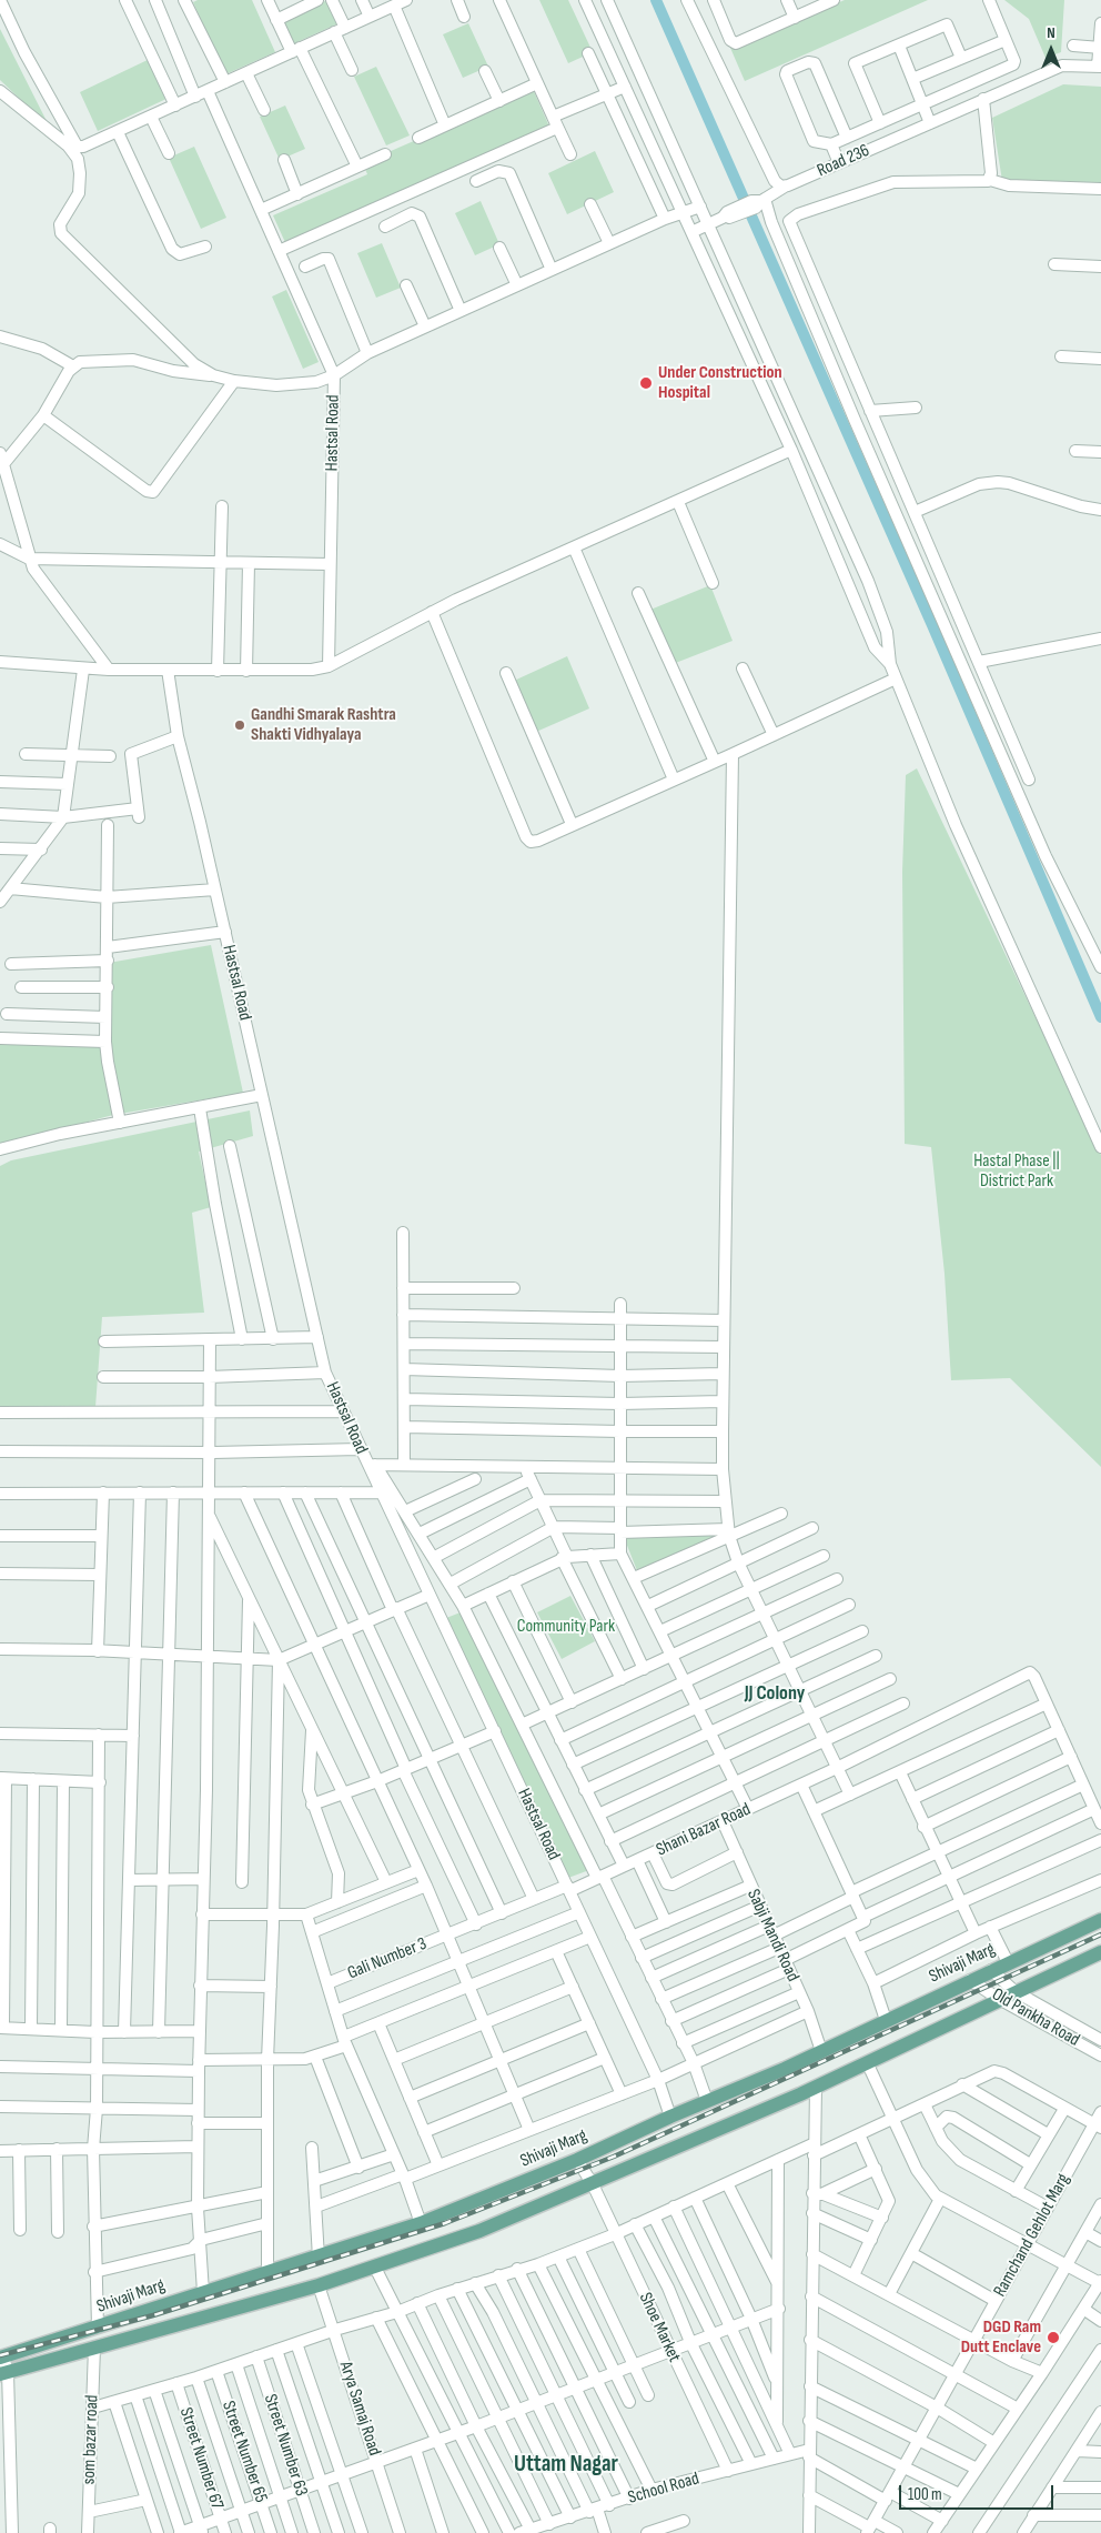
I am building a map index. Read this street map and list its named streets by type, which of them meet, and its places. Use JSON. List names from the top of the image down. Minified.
{"streets":{"main road":["Shivaji Marg"],"street":["Road 236","Hastsal Road","Shani Bazar Road","Sabji Mandi Road","Gali Number 3","Old Pankha Road","Ramchand Gehlot Marg","Shoe Market","Arya Samaj Road","som bazar road","Street Number 63","Street Number 65","Street Number 67","School Road"]},"crossings":[["Hastsal Road","Shani Bazar Road"],["Hastsal Road","Shivaji Marg"],["Shani Bazar Road","Sabji Mandi Road"],["Shani Bazar Road","Gali Number 3"],["Sabji Mandi Road","Shivaji Marg"],["Shivaji Marg","Old Pankha Road"],["Shivaji Marg","Shoe Market"],["Shivaji Marg","Arya Samaj Road"],["Shivaji Marg","som bazar road"],["Shoe Market","School Road"]],"districts":["JJ Colony","Uttam Nagar"],"parks":["Hastal Phase || District Park","Community Park"],"places":["Under Construction Hospital","Gandhi Smarak Rashtra Shakti Vidhyalaya","DGD Ram Dutt Enclave"],"scale_bar":"100 m","north":"top"}
